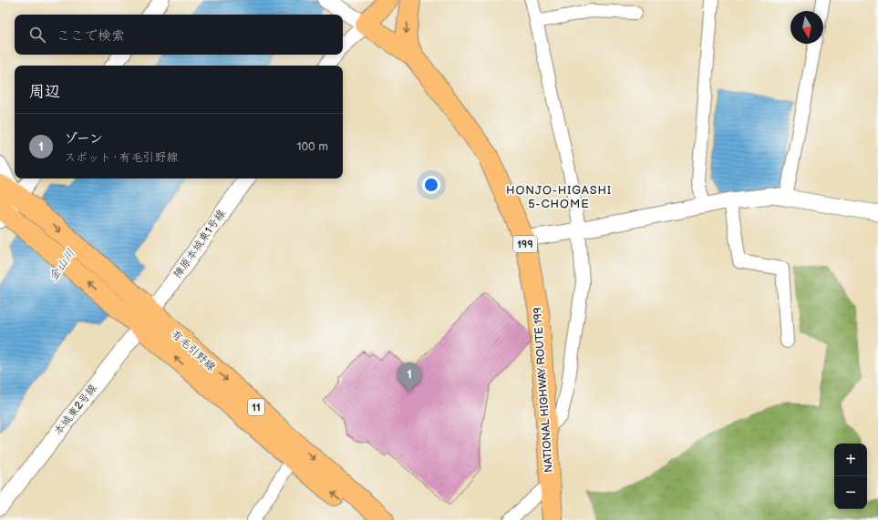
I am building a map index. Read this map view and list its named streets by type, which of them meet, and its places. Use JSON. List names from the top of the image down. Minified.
{"streets":{"main road":["199","有毛引野線","NATIONAL HIGHWAY ROUTE 199","11"],"street":["陣原本城東1号線","本城東2号線"]},"crossings":[["陣原本城東1号線","有毛引野線"],["陣原本城東1号線","本城東2号線"],["199","NATIONAL HIGHWAY ROUTE 199"],["有毛引野線","本城東2号線"]],"districts":["HONJO-HIGASHI 5-CHOME"],"water":["金山川"],"north":"bottom","page":{"search":"ここで検索","heading":"周辺","list":[{"mark":"1","name":"ゾーン","note":"スポット · 有毛引野線","value":"100 m"}],"pins":"1","map_buttons":["+","−"]}}
